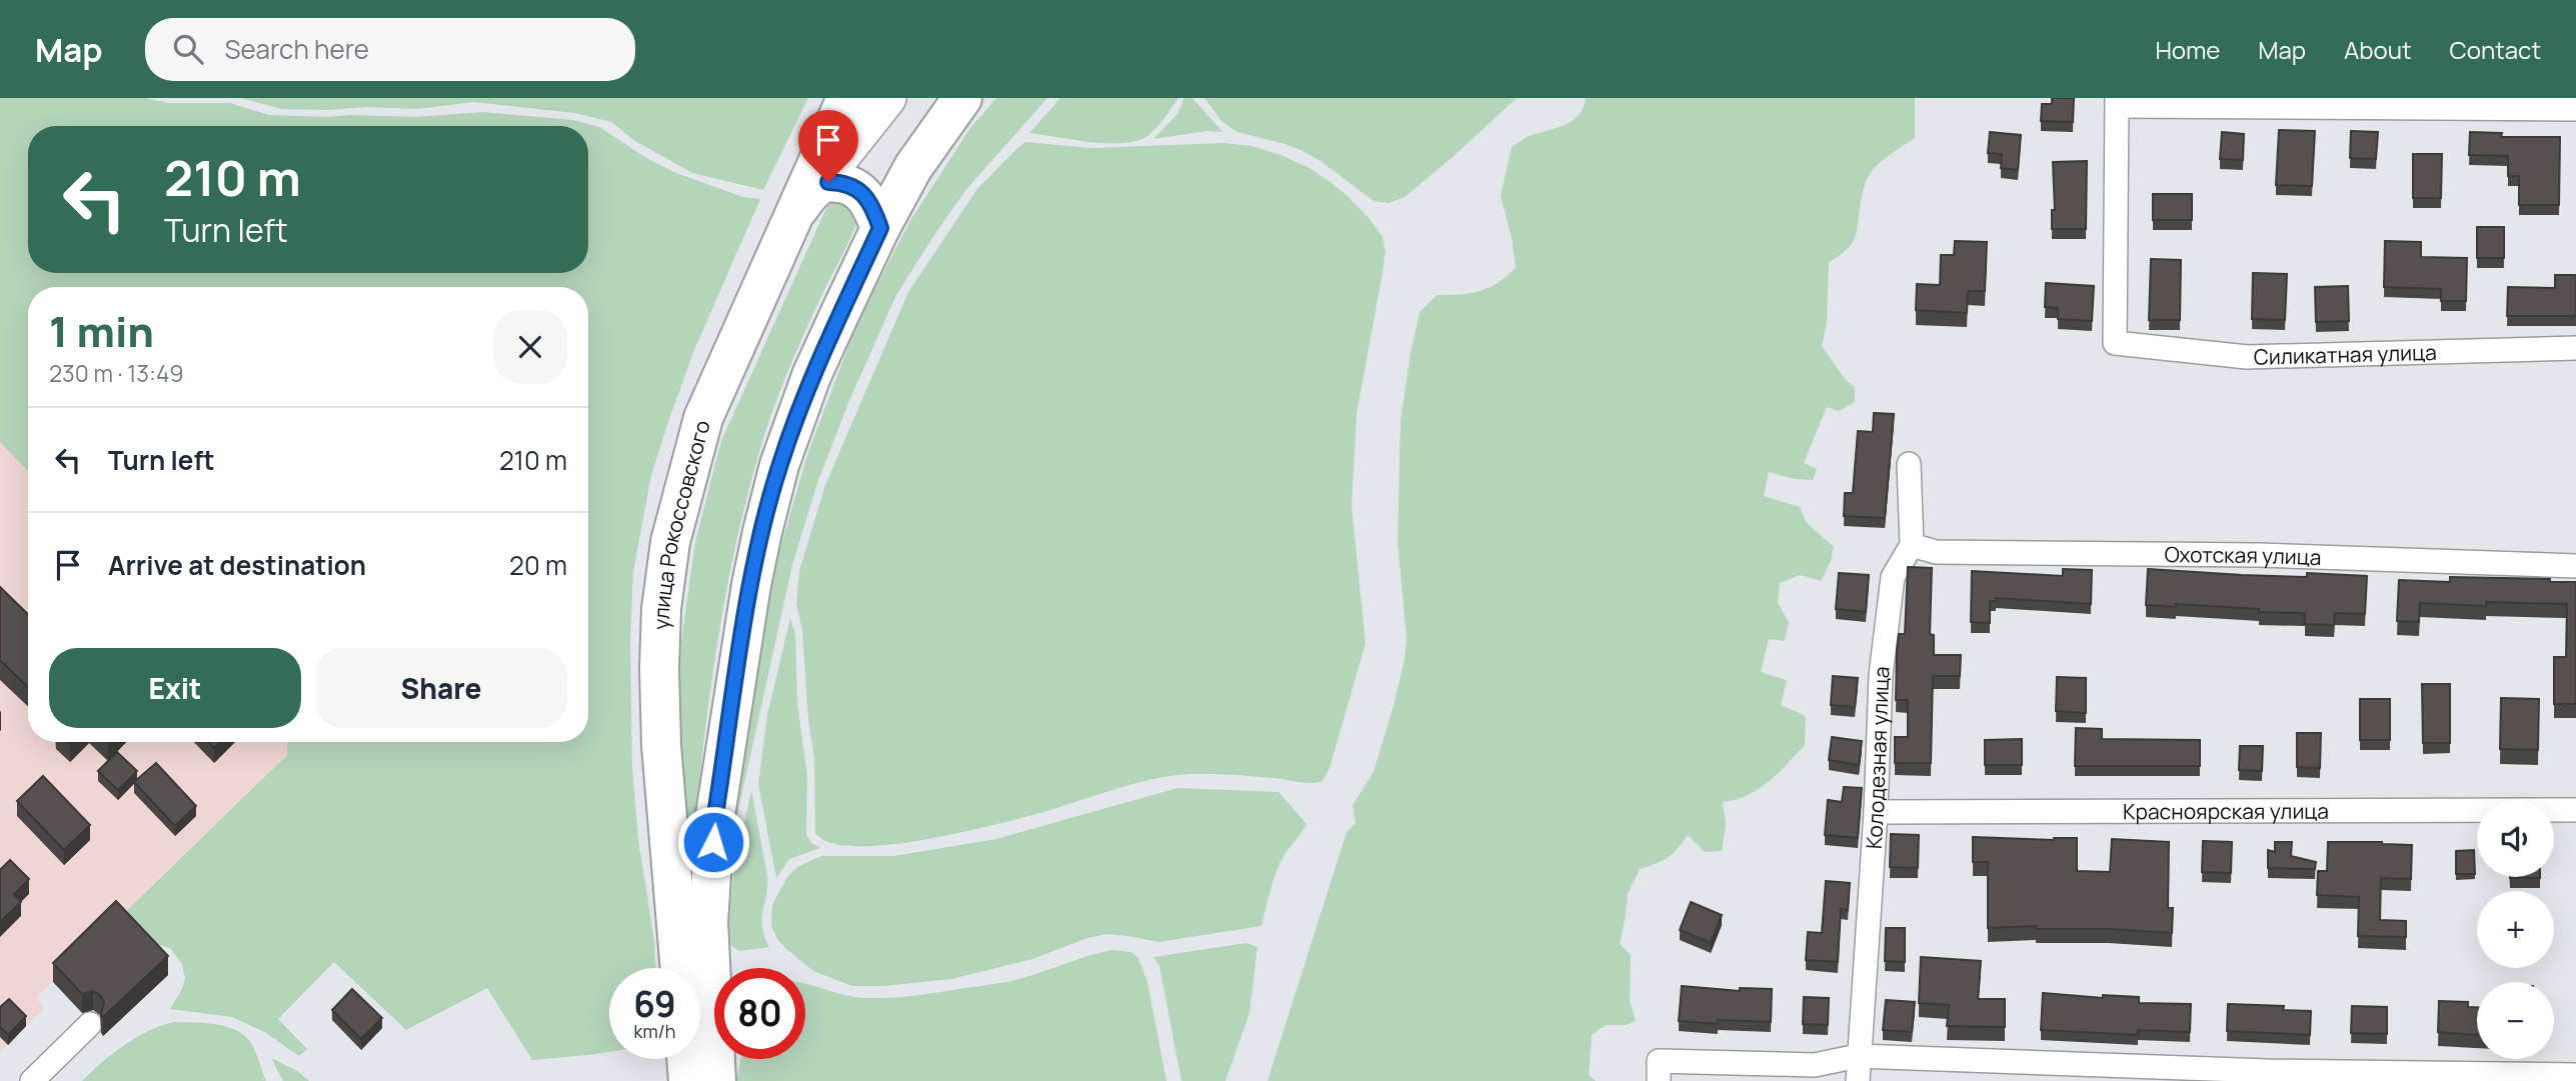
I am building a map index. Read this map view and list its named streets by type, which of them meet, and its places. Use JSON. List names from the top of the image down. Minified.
{"streets":{"highway":["улица Рокоссовского"],"street":["Силикатная улица","Охотская улица","Колодезная улица","Красноярская улица"]},"crossings":[["Охотская улица","Колодезная улица"],["Колодезная улица","Красноярская улица"]],"page":{"header":"Map","search":"Search here","nav":["Home","Map","About","Contact"],"turn":["210 m","Turn left"],"heading":["1 min","230 m · 13:49"],"list":[{"name":"Turn left","value":"210 m"},{"name":"Arrive at destination","value":"20 m"}],"buttons":["Exit","Share"],"map_buttons":["+","−"],"speed":"69 km/h","limit":"80"}}
